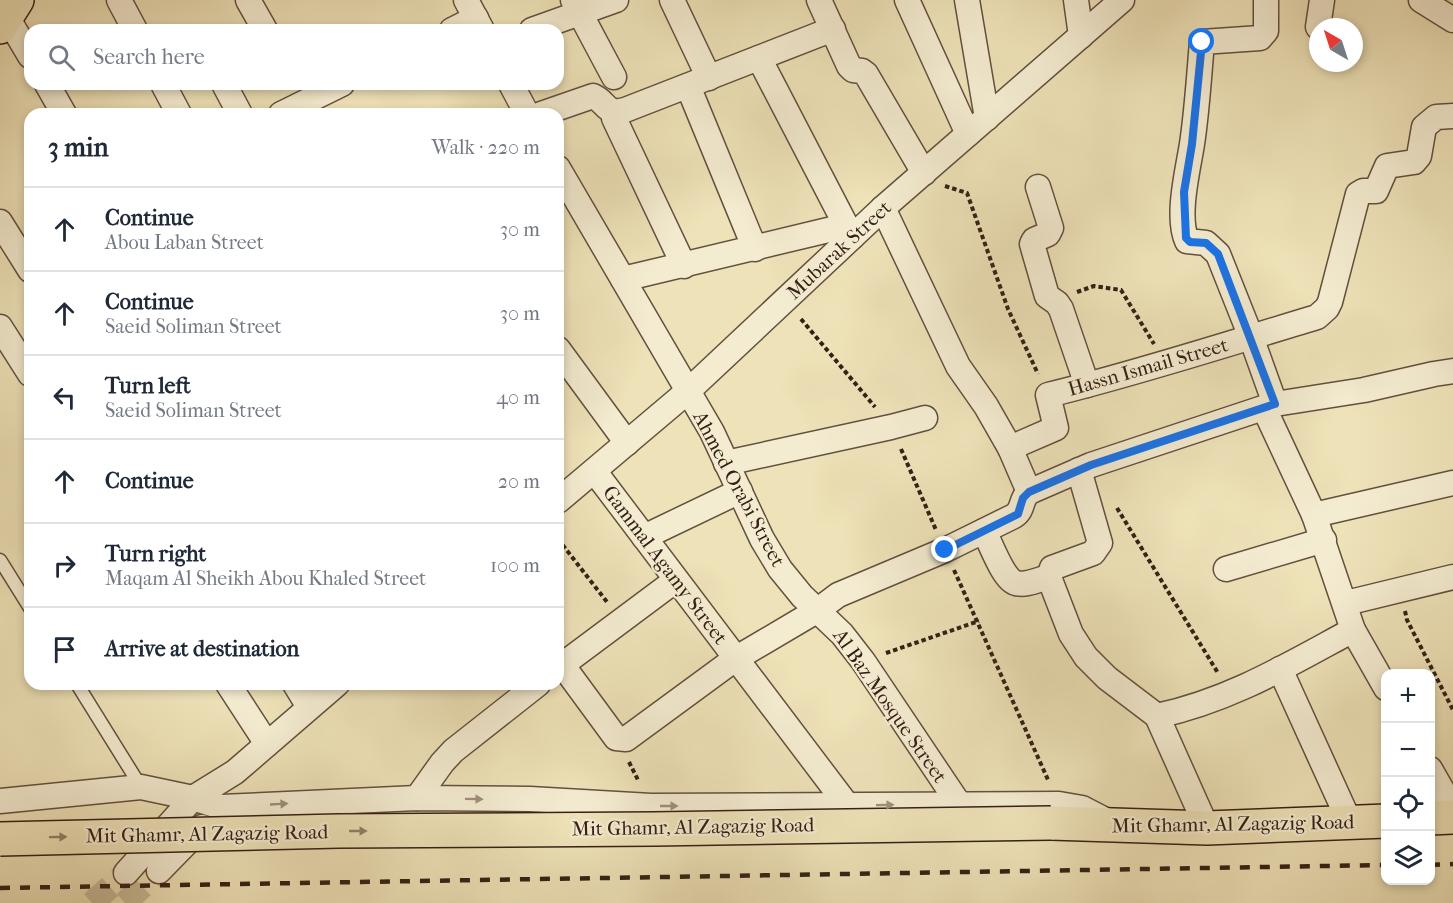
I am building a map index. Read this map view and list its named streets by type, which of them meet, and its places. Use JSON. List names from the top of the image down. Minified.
{"streets":{"highway":["Mit Ghamr, Al Zagazig Road"],"street":["Mubarak Street","Hassn Ismail Street","Ahmed Orabi Street","Gammal Agamy Street","Al Baz Mosque Street"]},"crossings":[["Mubarak Street","Ahmed Orabi Street"],["Mubarak Street","Gammal Agamy Street"],["Ahmed Orabi Street","Al Baz Mosque Street"]],"one_way":["Mit Ghamr, Al Zagazig Road"],"north":"top left","page":{"search":"Search here","heading":["3 min","Walk · 220 m"],"list":[["Continue","Abou Laban Street","30 m"],["Continue","Saeid Soliman Street","30 m"],["Turn left","Saeid Soliman Street","40 m"],["Continue","20 m"],["Turn right","Maqam Al Sheikh Abou Khaled Street","100 m"],"Arrive at destination"],"map_buttons":["+","−"]}}
